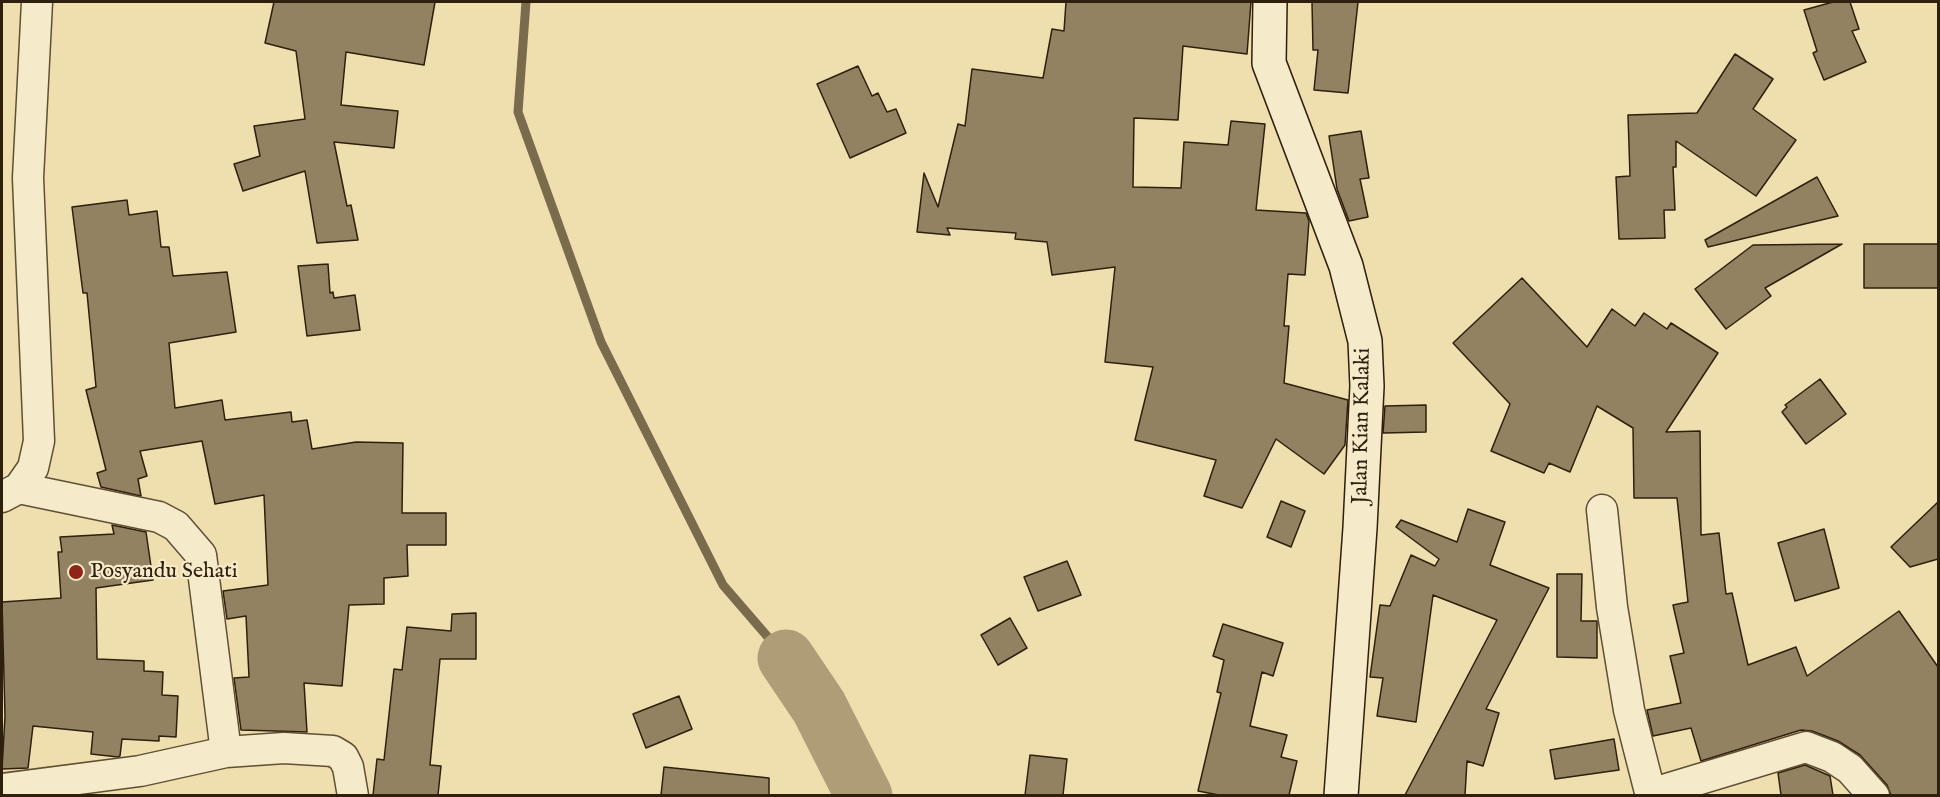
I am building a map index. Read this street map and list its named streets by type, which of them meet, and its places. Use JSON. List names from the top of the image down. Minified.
{"streets":{"street":["Jalan Kian Kalaki"]},"places":["Posyandu Sehati"]}
